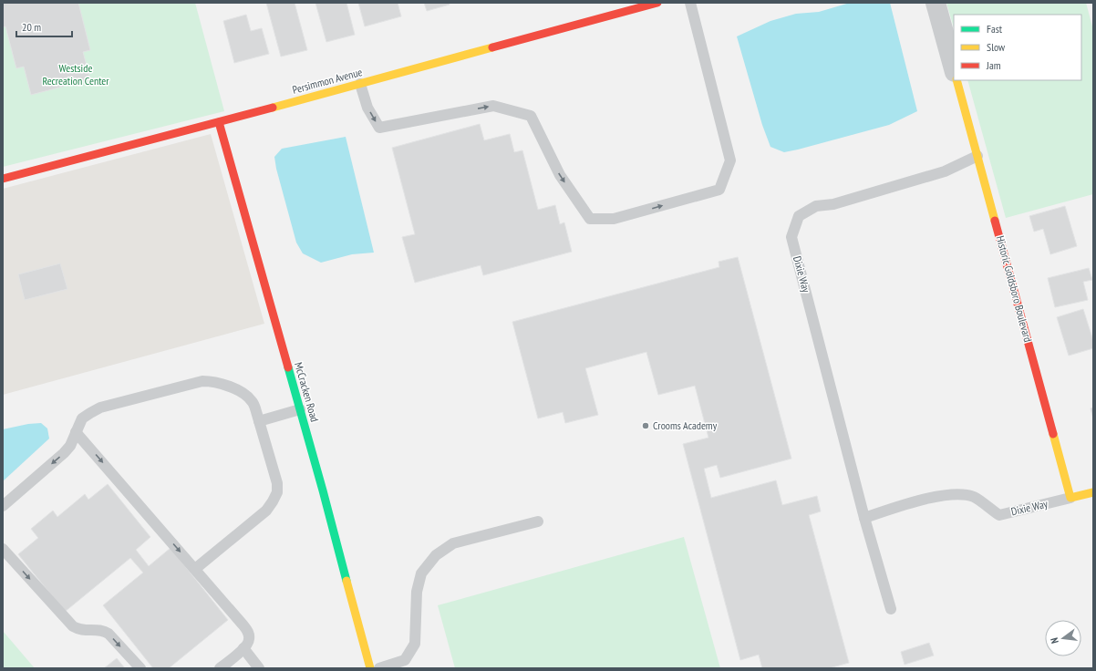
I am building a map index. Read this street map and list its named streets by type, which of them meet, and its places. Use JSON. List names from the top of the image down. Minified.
{"streets":{"street":["Persimmon Avenue","Dixie Way","Historic Goldsboro Boulevard","McCracken Road"]},"crossings":[["Persimmon Avenue","McCracken Road"],["Dixie Way","Historic Goldsboro Boulevard"]],"parks":["Westside Recreation Center"],"places":["Crooms Academy"],"legend":["Fast","Slow","Jam"],"scale_bar":"20 m","north":"left"}
